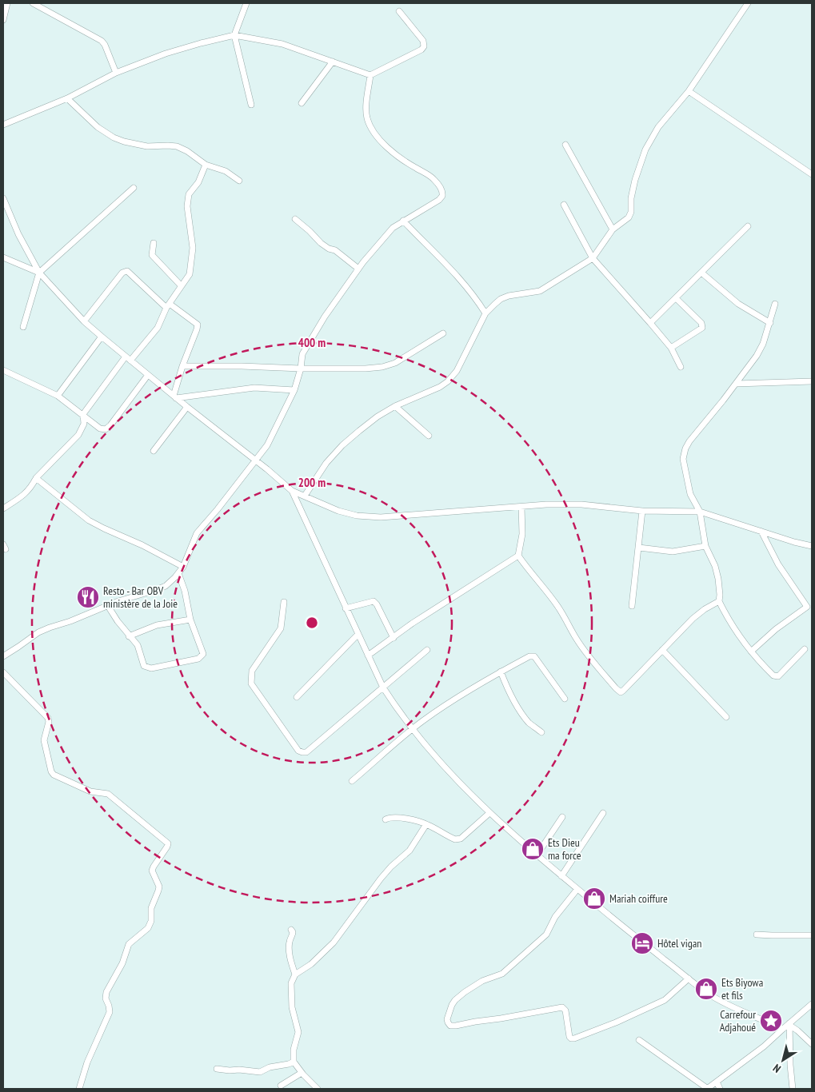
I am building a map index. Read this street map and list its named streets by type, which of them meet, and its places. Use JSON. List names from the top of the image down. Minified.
{"places":{"restaurant":["Resto - Bar OBV ministère de la Joie"],"shop":["Ets Dieu ma force","Mariah coiffure","Ets Biyowa et fils"],"hotel":["Hôtel vigan"],"place":["Carrefour Adjahoué"]},"north":"bottom left","rings":["400 m","200 m"]}
